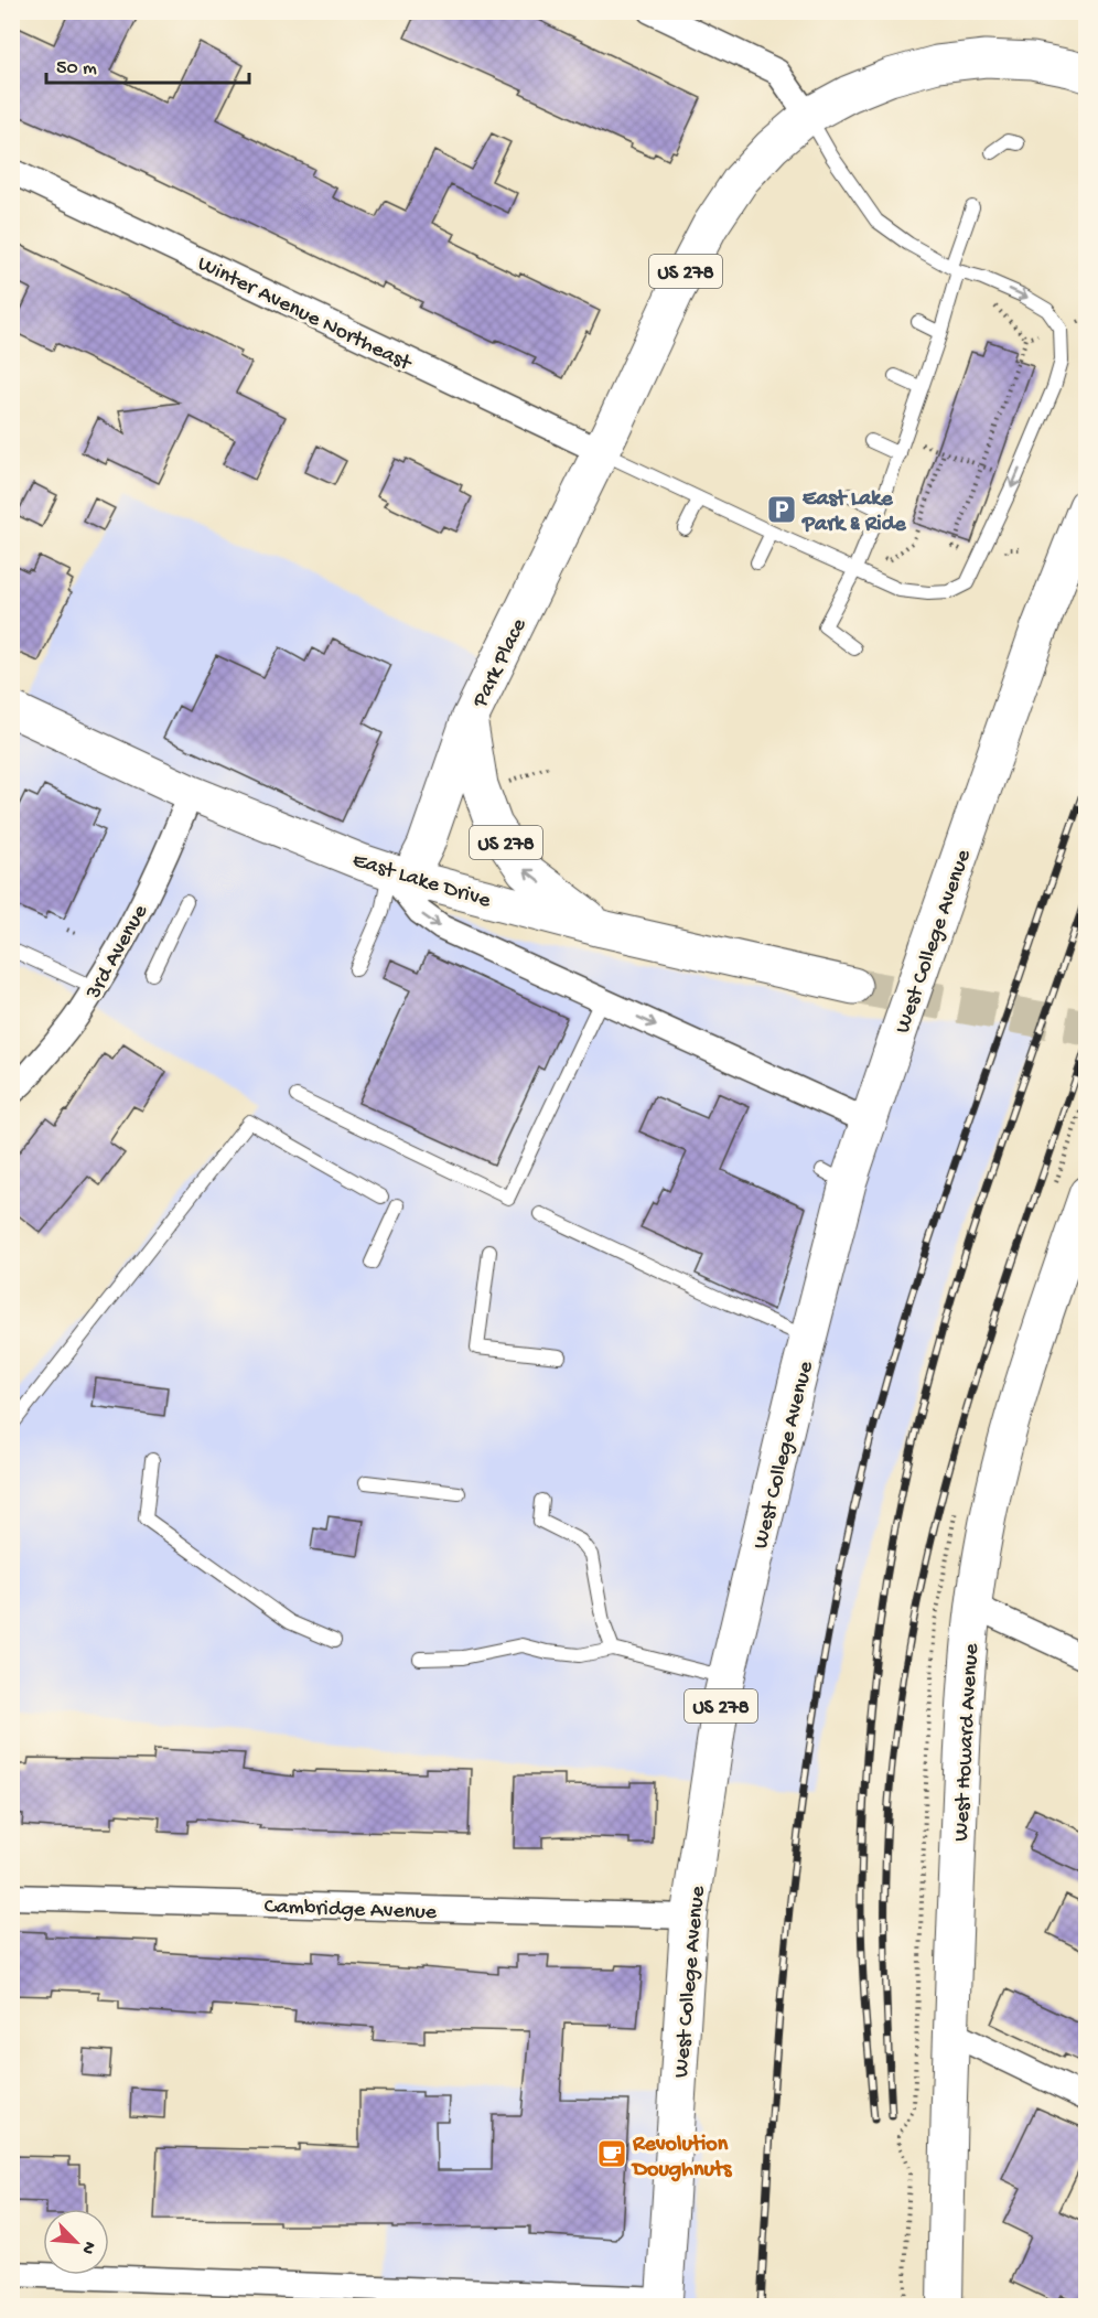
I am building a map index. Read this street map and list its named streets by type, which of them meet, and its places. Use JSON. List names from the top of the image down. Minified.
{"streets":{"main road":["US 278","Park Place","East Lake Drive","West College Avenue","West Howard Avenue"],"street":["Winter Avenue Northeast","3rd Avenue","Cambridge Avenue"]},"crossings":[["US 278","Winter Avenue Northeast"],["US 278","Park Place"],["US 278","East Lake Drive"],["Winter Avenue Northeast","Park Place"],["Park Place","East Lake Drive"],["East Lake Drive","3rd Avenue"],["West College Avenue","Cambridge Avenue"]],"places":{"parking":["East Lake Park & Ride"],"cafe":["Revolution Doughnuts"]},"scale_bar":"50 m","north":"bottom right"}
